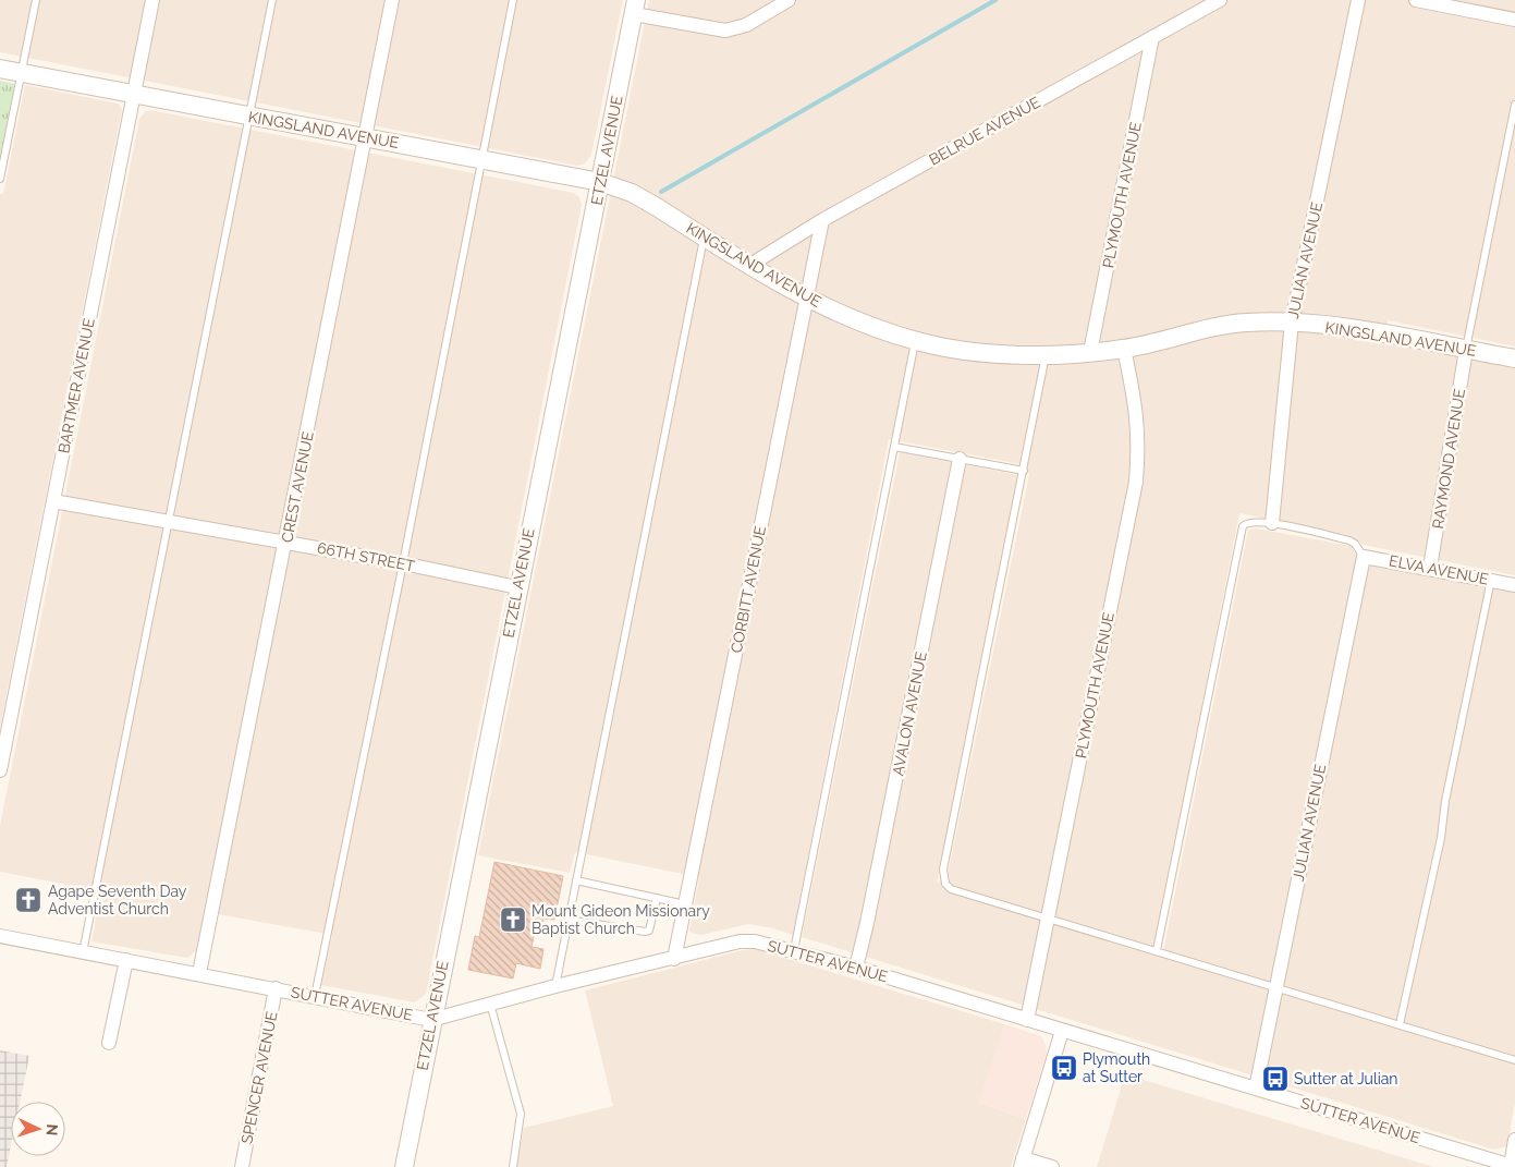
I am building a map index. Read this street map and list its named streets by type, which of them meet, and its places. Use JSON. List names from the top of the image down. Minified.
{"streets":{"street":["KINGSLAND AVENUE","BELRUE AVENUE","ETZEL AVENUE","PLYMOUTH AVENUE","JULIAN AVENUE","BARTMER AVENUE","RAYMOND AVENUE","CREST AVENUE","66TH STREET","ELVA AVENUE","CORBITT AVENUE","AVALON AVENUE","SUTTER AVENUE","SPENCER AVENUE"]},"crossings":[["KINGSLAND AVENUE","BELRUE AVENUE"],["KINGSLAND AVENUE","ETZEL AVENUE"],["KINGSLAND AVENUE","PLYMOUTH AVENUE"],["KINGSLAND AVENUE","JULIAN AVENUE"],["KINGSLAND AVENUE","BARTMER AVENUE"],["KINGSLAND AVENUE","RAYMOND AVENUE"],["KINGSLAND AVENUE","CREST AVENUE"],["KINGSLAND AVENUE","CORBITT AVENUE"],["BELRUE AVENUE","PLYMOUTH AVENUE"],["BELRUE AVENUE","CORBITT AVENUE"],["ETZEL AVENUE","66TH STREET"],["ETZEL AVENUE","SUTTER AVENUE"],["PLYMOUTH AVENUE","SUTTER AVENUE"],["JULIAN AVENUE","ELVA AVENUE"],["JULIAN AVENUE","SUTTER AVENUE"],["BARTMER AVENUE","66TH STREET"],["RAYMOND AVENUE","ELVA AVENUE"],["CREST AVENUE","66TH STREET"],["CREST AVENUE","SUTTER AVENUE"],["CORBITT AVENUE","SUTTER AVENUE"],["AVALON AVENUE","SUTTER AVENUE"],["SUTTER AVENUE","SPENCER AVENUE"]],"places":{"church":["Agape Seventh Day Adventist Church","Mount Gideon Missionary Baptist Church"],"bus stop":["Plymouth at Sutter","Sutter at Julian"]},"north":"right"}
